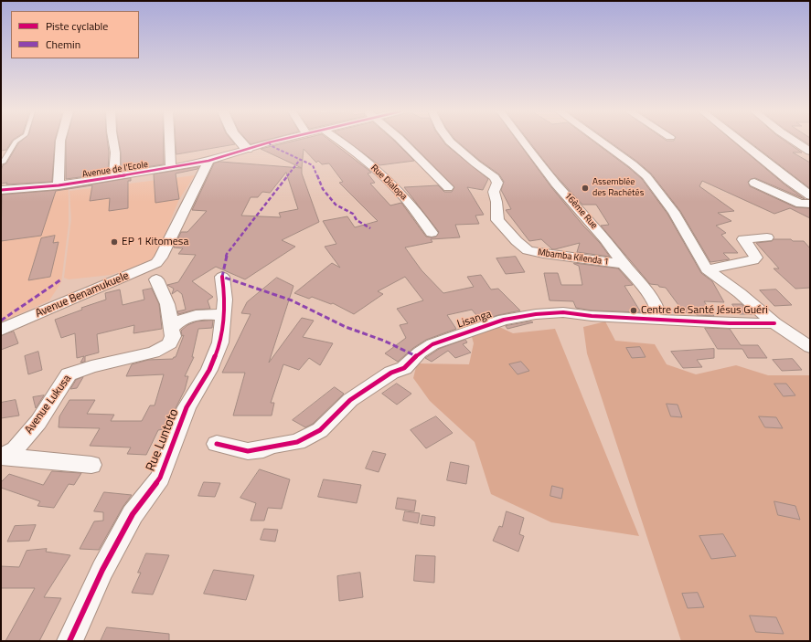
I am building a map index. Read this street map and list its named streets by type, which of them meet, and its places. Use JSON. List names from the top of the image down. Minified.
{"streets":{"street":["Avenue de l'Ecole","Rue Dialopa","16ème Rue","Mbamba Kilenda 1","Avenue Benamukuele","Lisanga","Avenue Lukusa","Rue Luntoto"]},"crossings":[["Avenue de l'Ecole","Avenue Benamukuele"],["16ème Rue","Mbamba Kilenda 1"]],"places":["Assemblée des Rachétés","EP 1 Kitomesa","Centre de Santé Jésus Guéri"],"legend":["Piste cyclable","Chemin"]}
